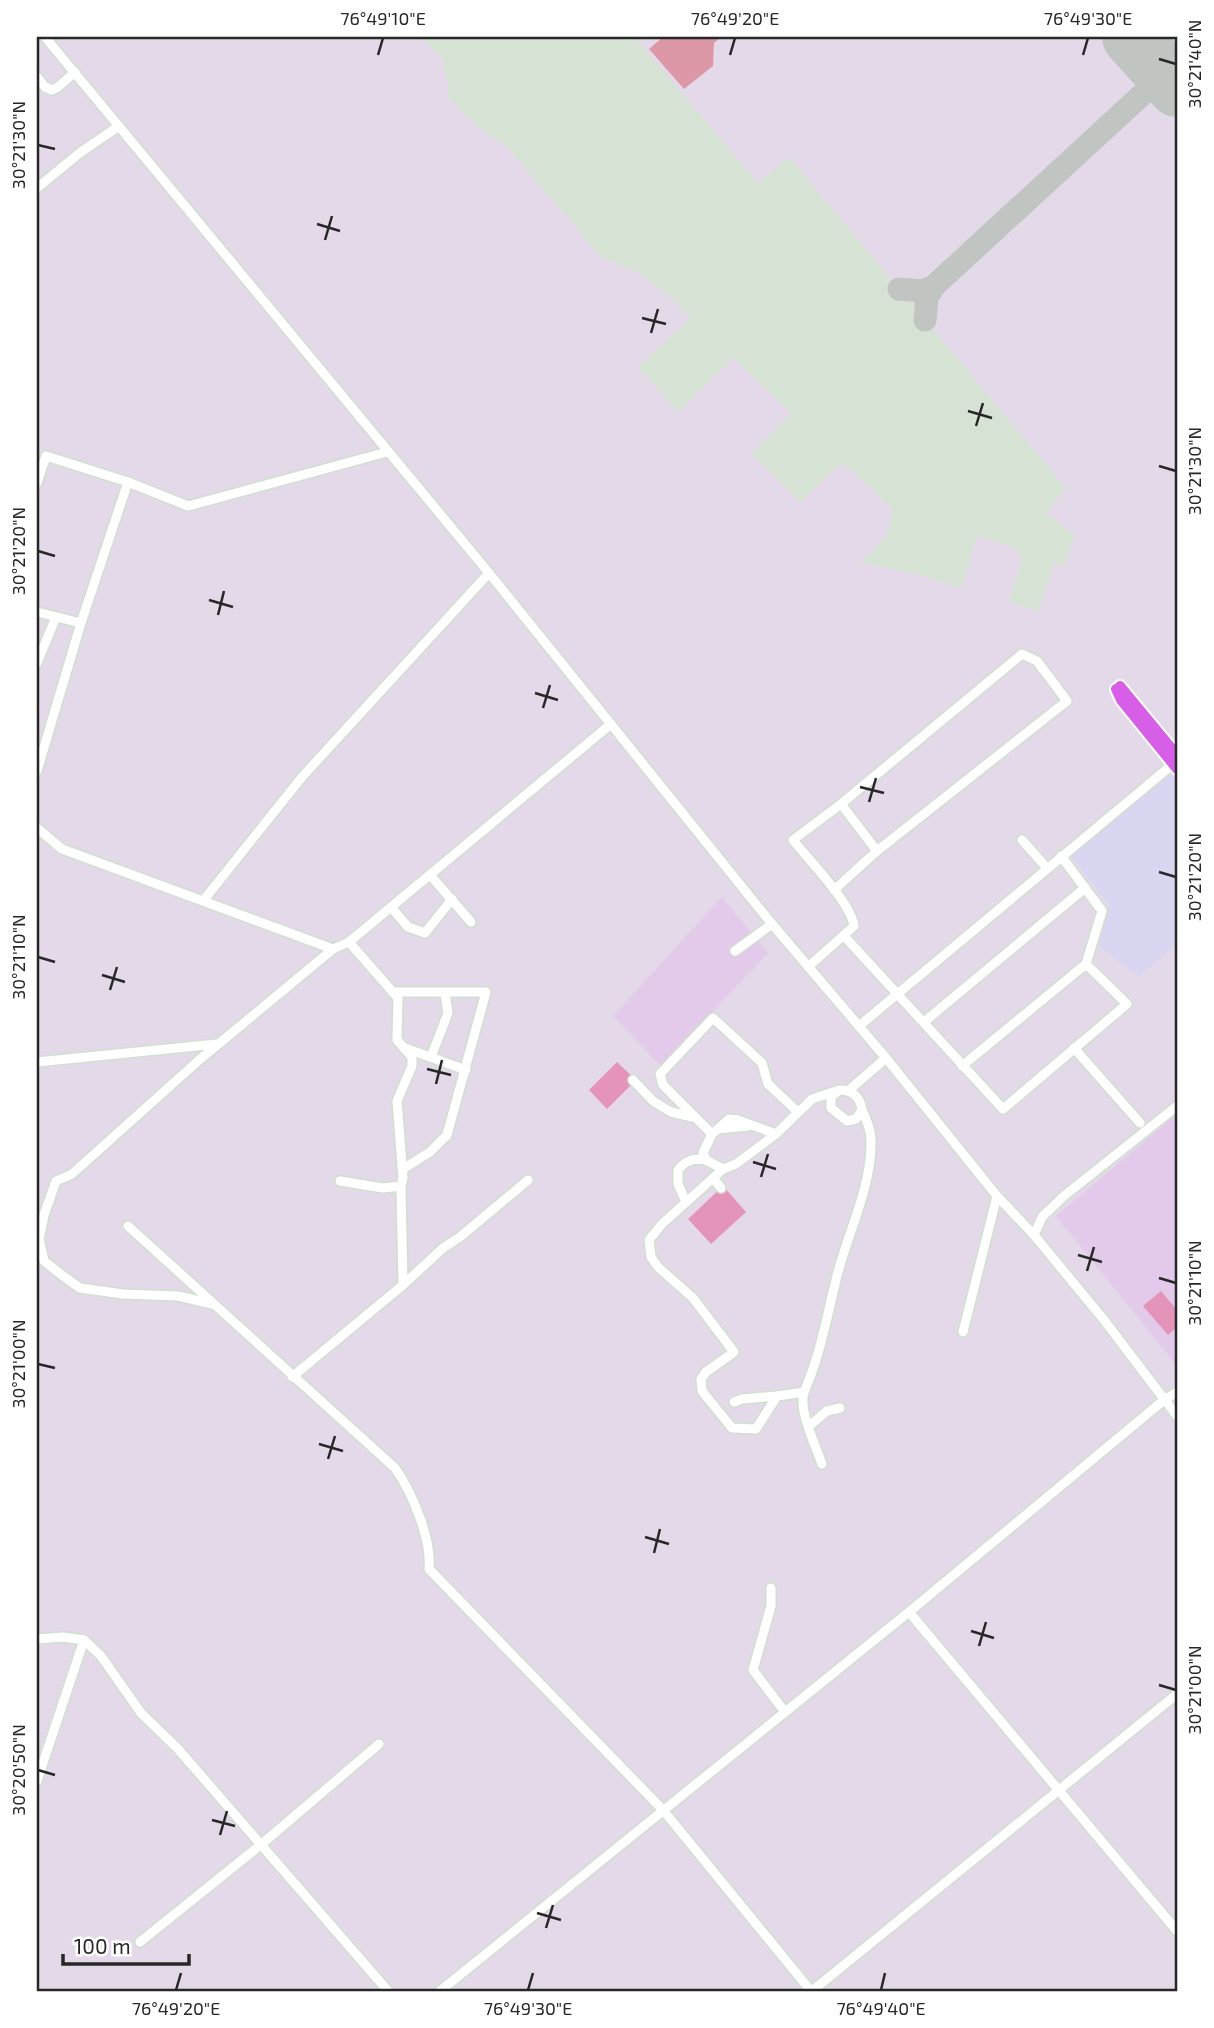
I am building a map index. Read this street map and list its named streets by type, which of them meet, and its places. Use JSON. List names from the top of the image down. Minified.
{"scale_bar":"100 m","coordinates":["76°49'10\"E","76°49'20\"E","76°49'30\"E","30°21'40\"N","30°21'30\"N","30°21'20\"N","30°21'10\"N","30°21'00\"N","30°20'50\"N","76°49'40\"E"]}
